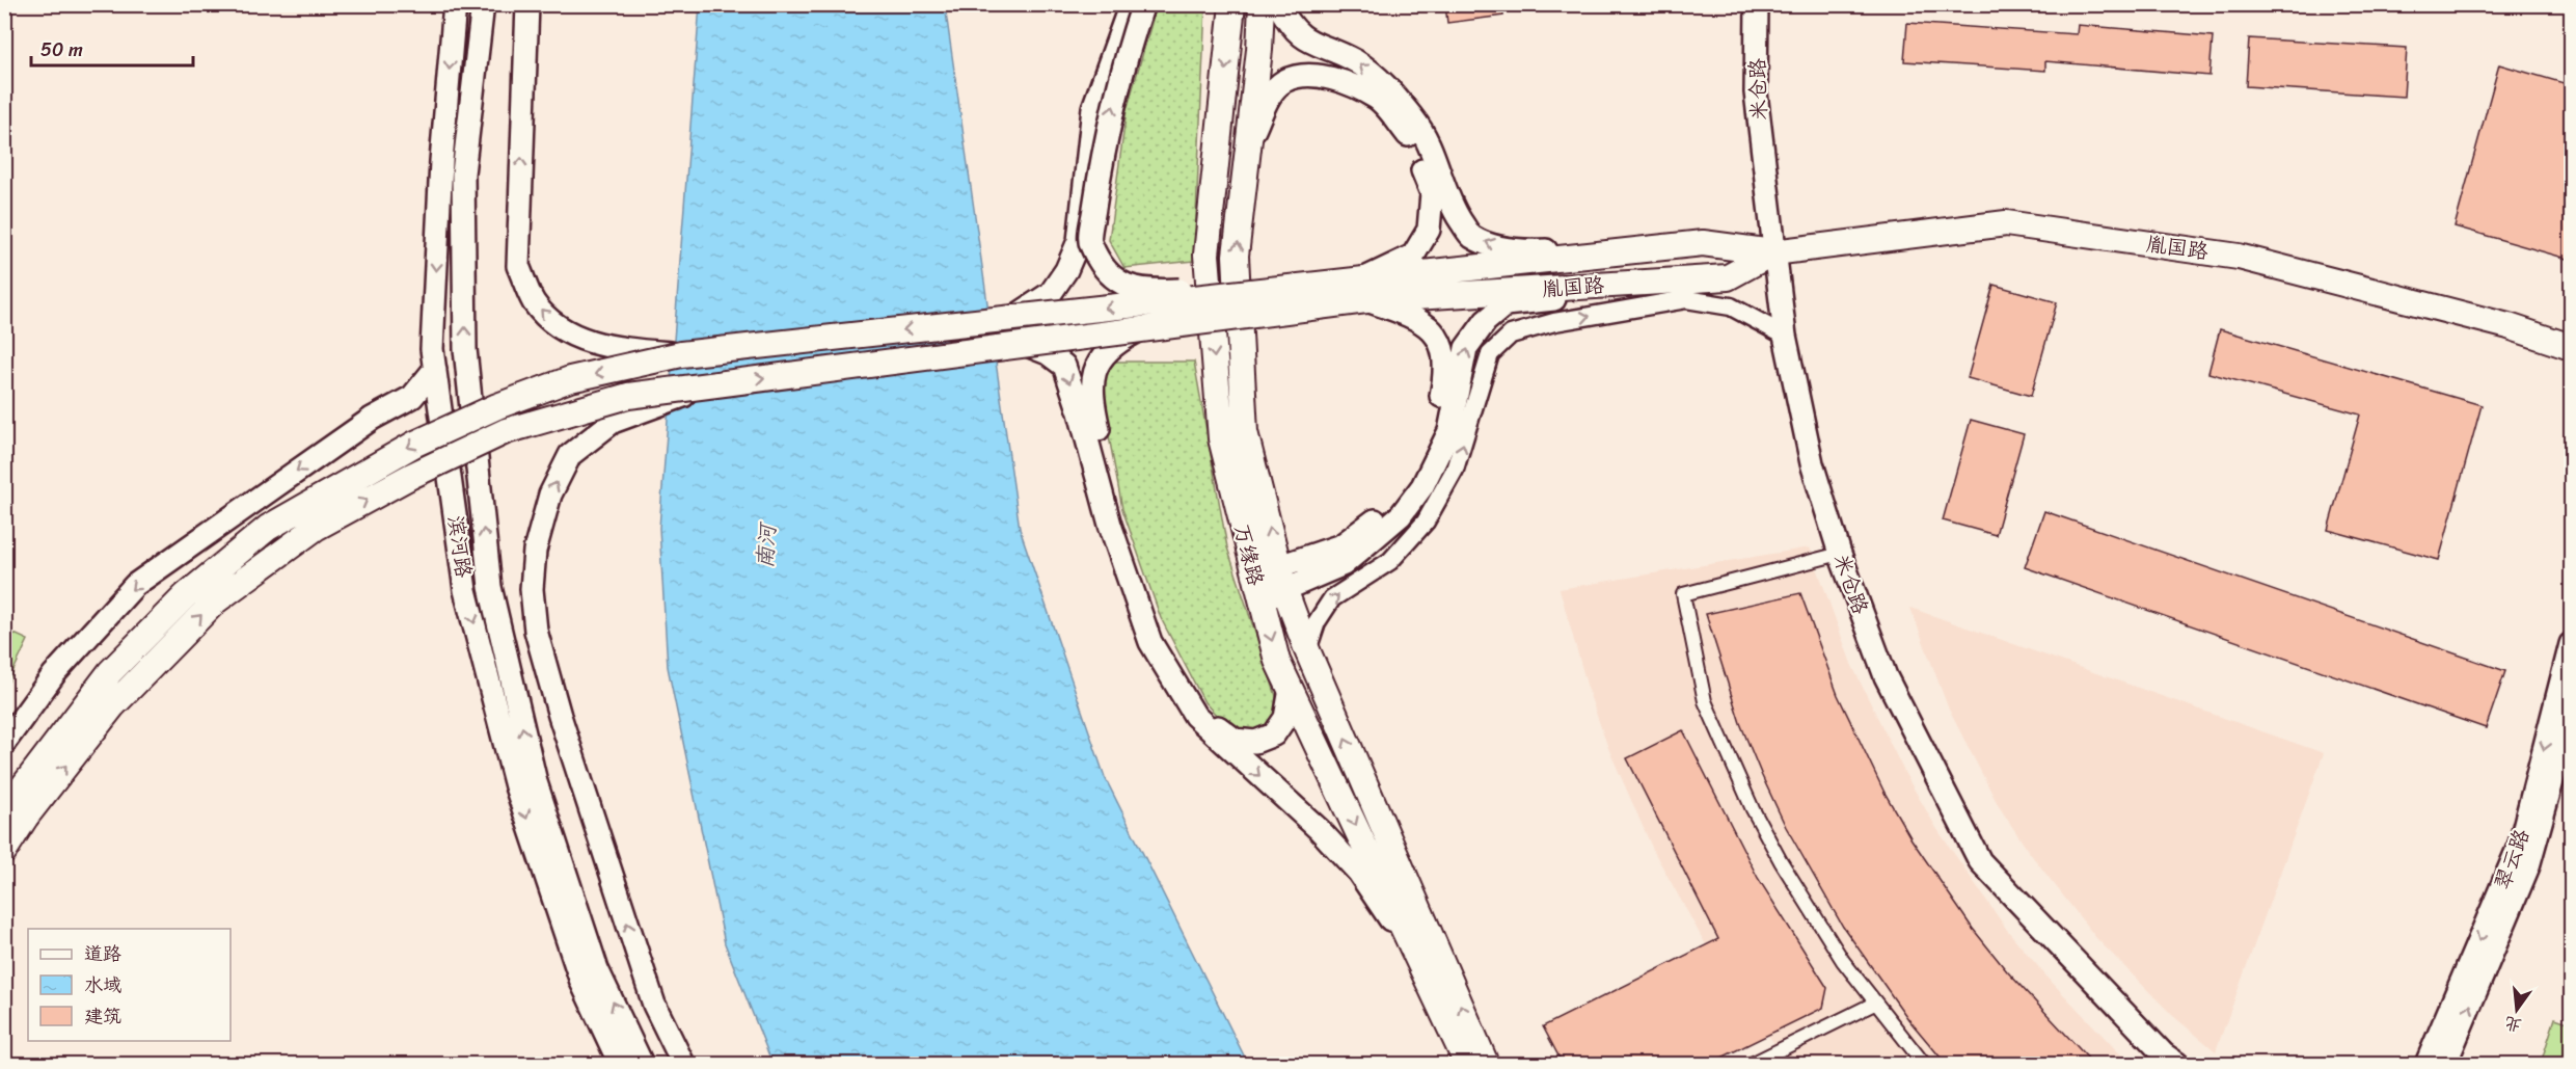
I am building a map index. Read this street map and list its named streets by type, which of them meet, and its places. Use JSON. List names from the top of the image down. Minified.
{"streets":{"main road":["胤国路","万缘路"],"street":["米仓路","滨河路","翠云路"]},"crossings":[["米仓路","胤国路"]],"water":["南河"],"legend":["道路","水域","建筑"],"scale_bar":"50 m","north":"bottom"}
